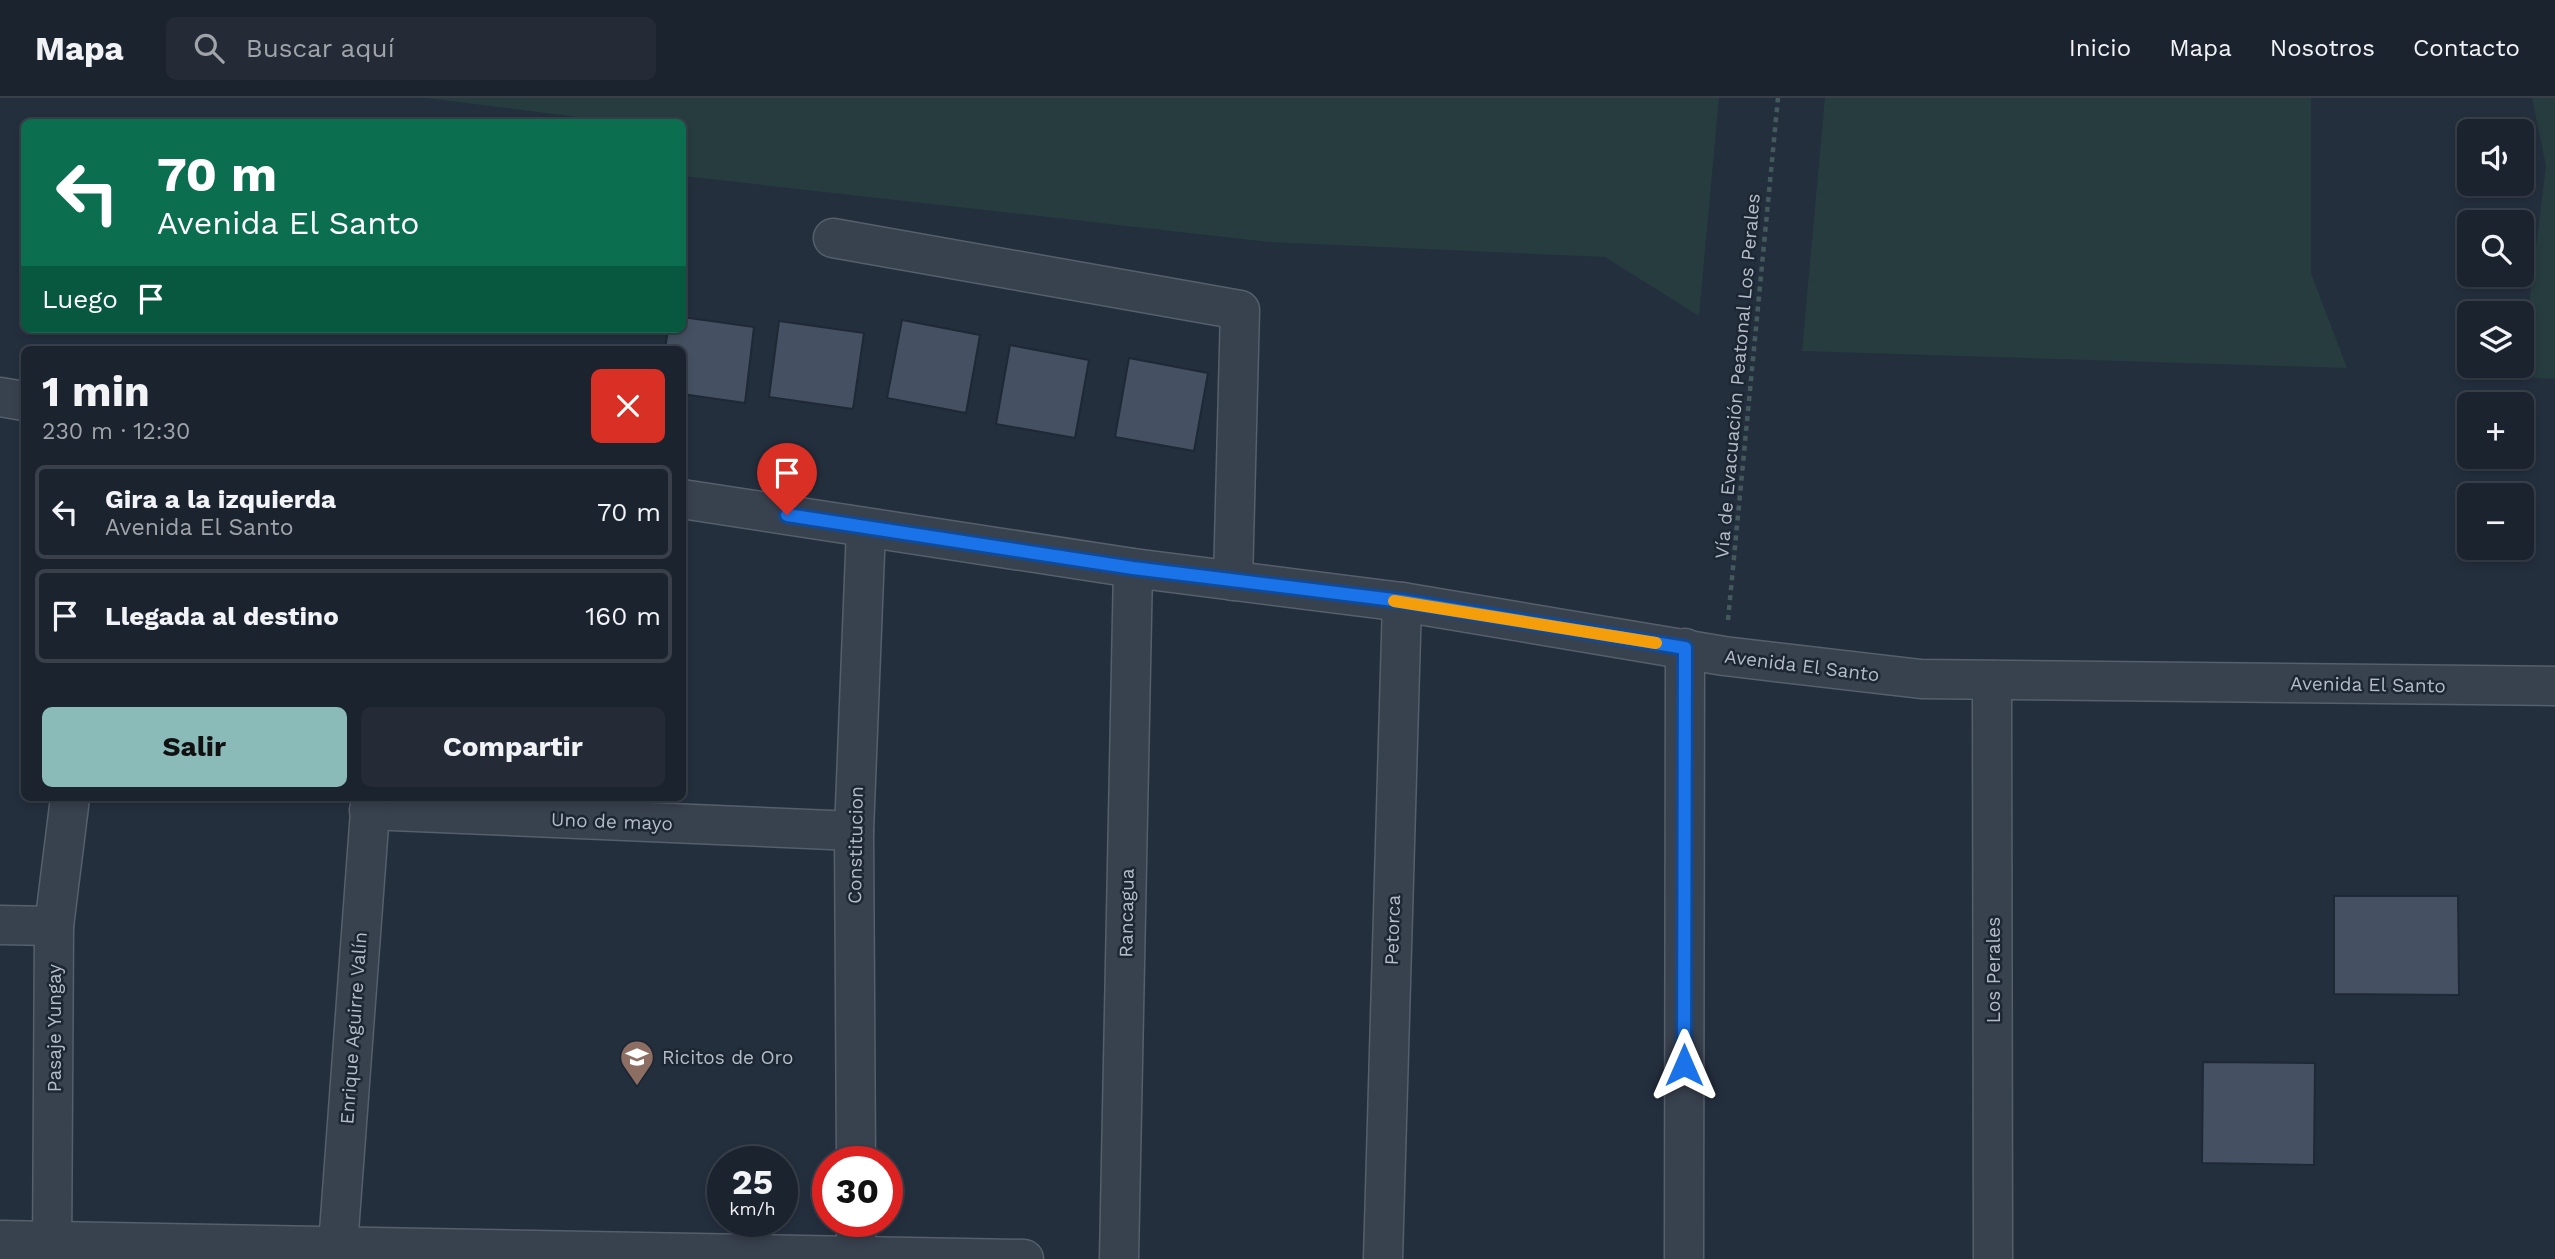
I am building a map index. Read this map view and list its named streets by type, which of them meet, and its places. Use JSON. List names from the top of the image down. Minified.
{"streets":{"street":["Avenida El Santo","Uno de mayo","Constitucion","Rancagua","Petorca","Los Perales","Pasaje Yungay","Enrique Aguirre Valín"],"path":["Vía de Evacuación Peatonal Los Perales"]},"crossings":[["Vía de Evacuación Peatonal Los Perales","Avenida El Santo"],["Avenida El Santo","Constitucion"],["Avenida El Santo","Rancagua"],["Avenida El Santo","Petorca"],["Avenida El Santo","Los Perales"],["Uno de mayo","Constitucion"],["Uno de mayo","Enrique Aguirre Valín"]],"places":{"school or university":["Ricitos de Oro"]},"page":{"header":"Mapa","search":"Buscar aquí","nav":["Inicio","Mapa","Nosotros","Contacto"],"map_buttons":["+","−"],"turn":["70 m","Avenida El Santo"],"then":"Luego","heading":["1 min","230 m · 12:30"],"list":[{"name":"Gira a la izquierda","note":"Avenida El Santo","value":"70 m"},{"name":"Llegada al destino","value":"160 m"}],"buttons":["Salir","Compartir"],"speed":"25 km/h","limit":"30"}}
